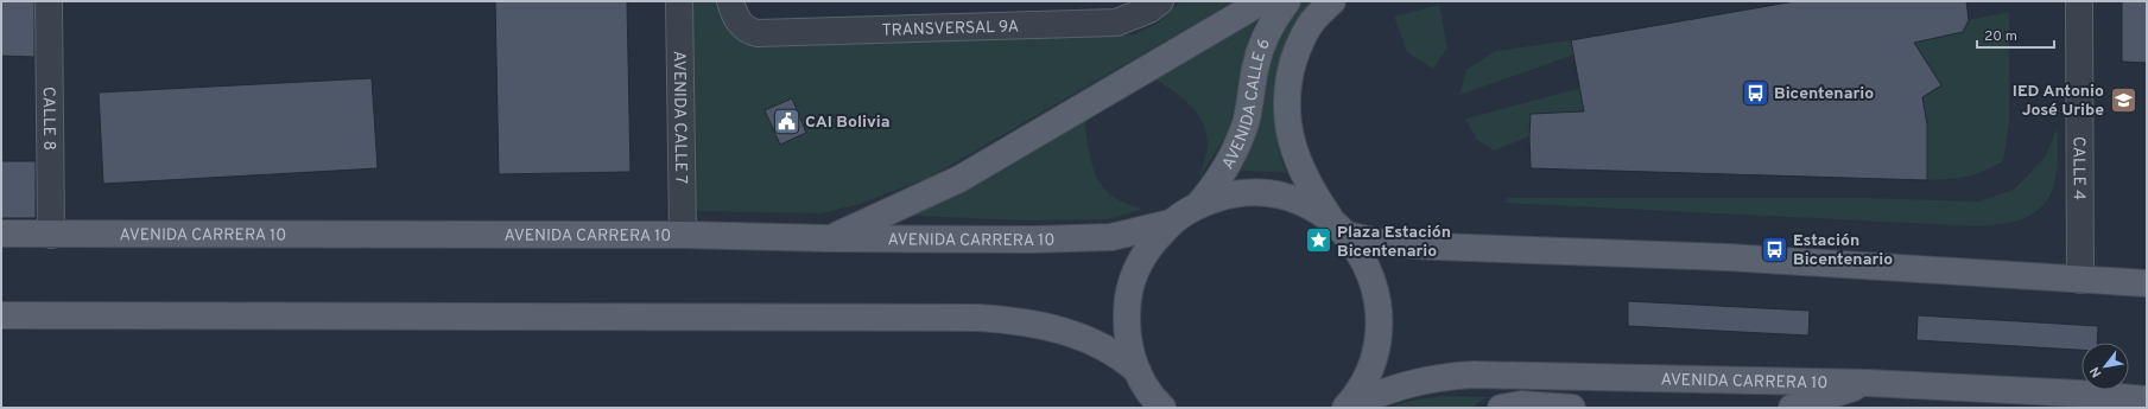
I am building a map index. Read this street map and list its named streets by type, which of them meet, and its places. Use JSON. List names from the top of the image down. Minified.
{"streets":{"main road":["AVENIDA CALLE 6","AVENIDA CARRERA 10"],"street":["TRANSVERSAL 9A","AVENIDA CALLE 7","CALLE 8","CALLE 4"]},"crossings":[["AVENIDA CALLE 6","AVENIDA CARRERA 10"],["AVENIDA CALLE 7","AVENIDA CARRERA 10"],["CALLE 8","AVENIDA CARRERA 10"]],"places":{"bus stop":["Bicentenario","Estación Bicentenario"],"school or university":["IED Antonio José Uribe"],"public building":["CAI Bolivia"],"place":["Plaza Estación Bicentenario"]},"scale_bar":"20 m","north":"bottom left"}
